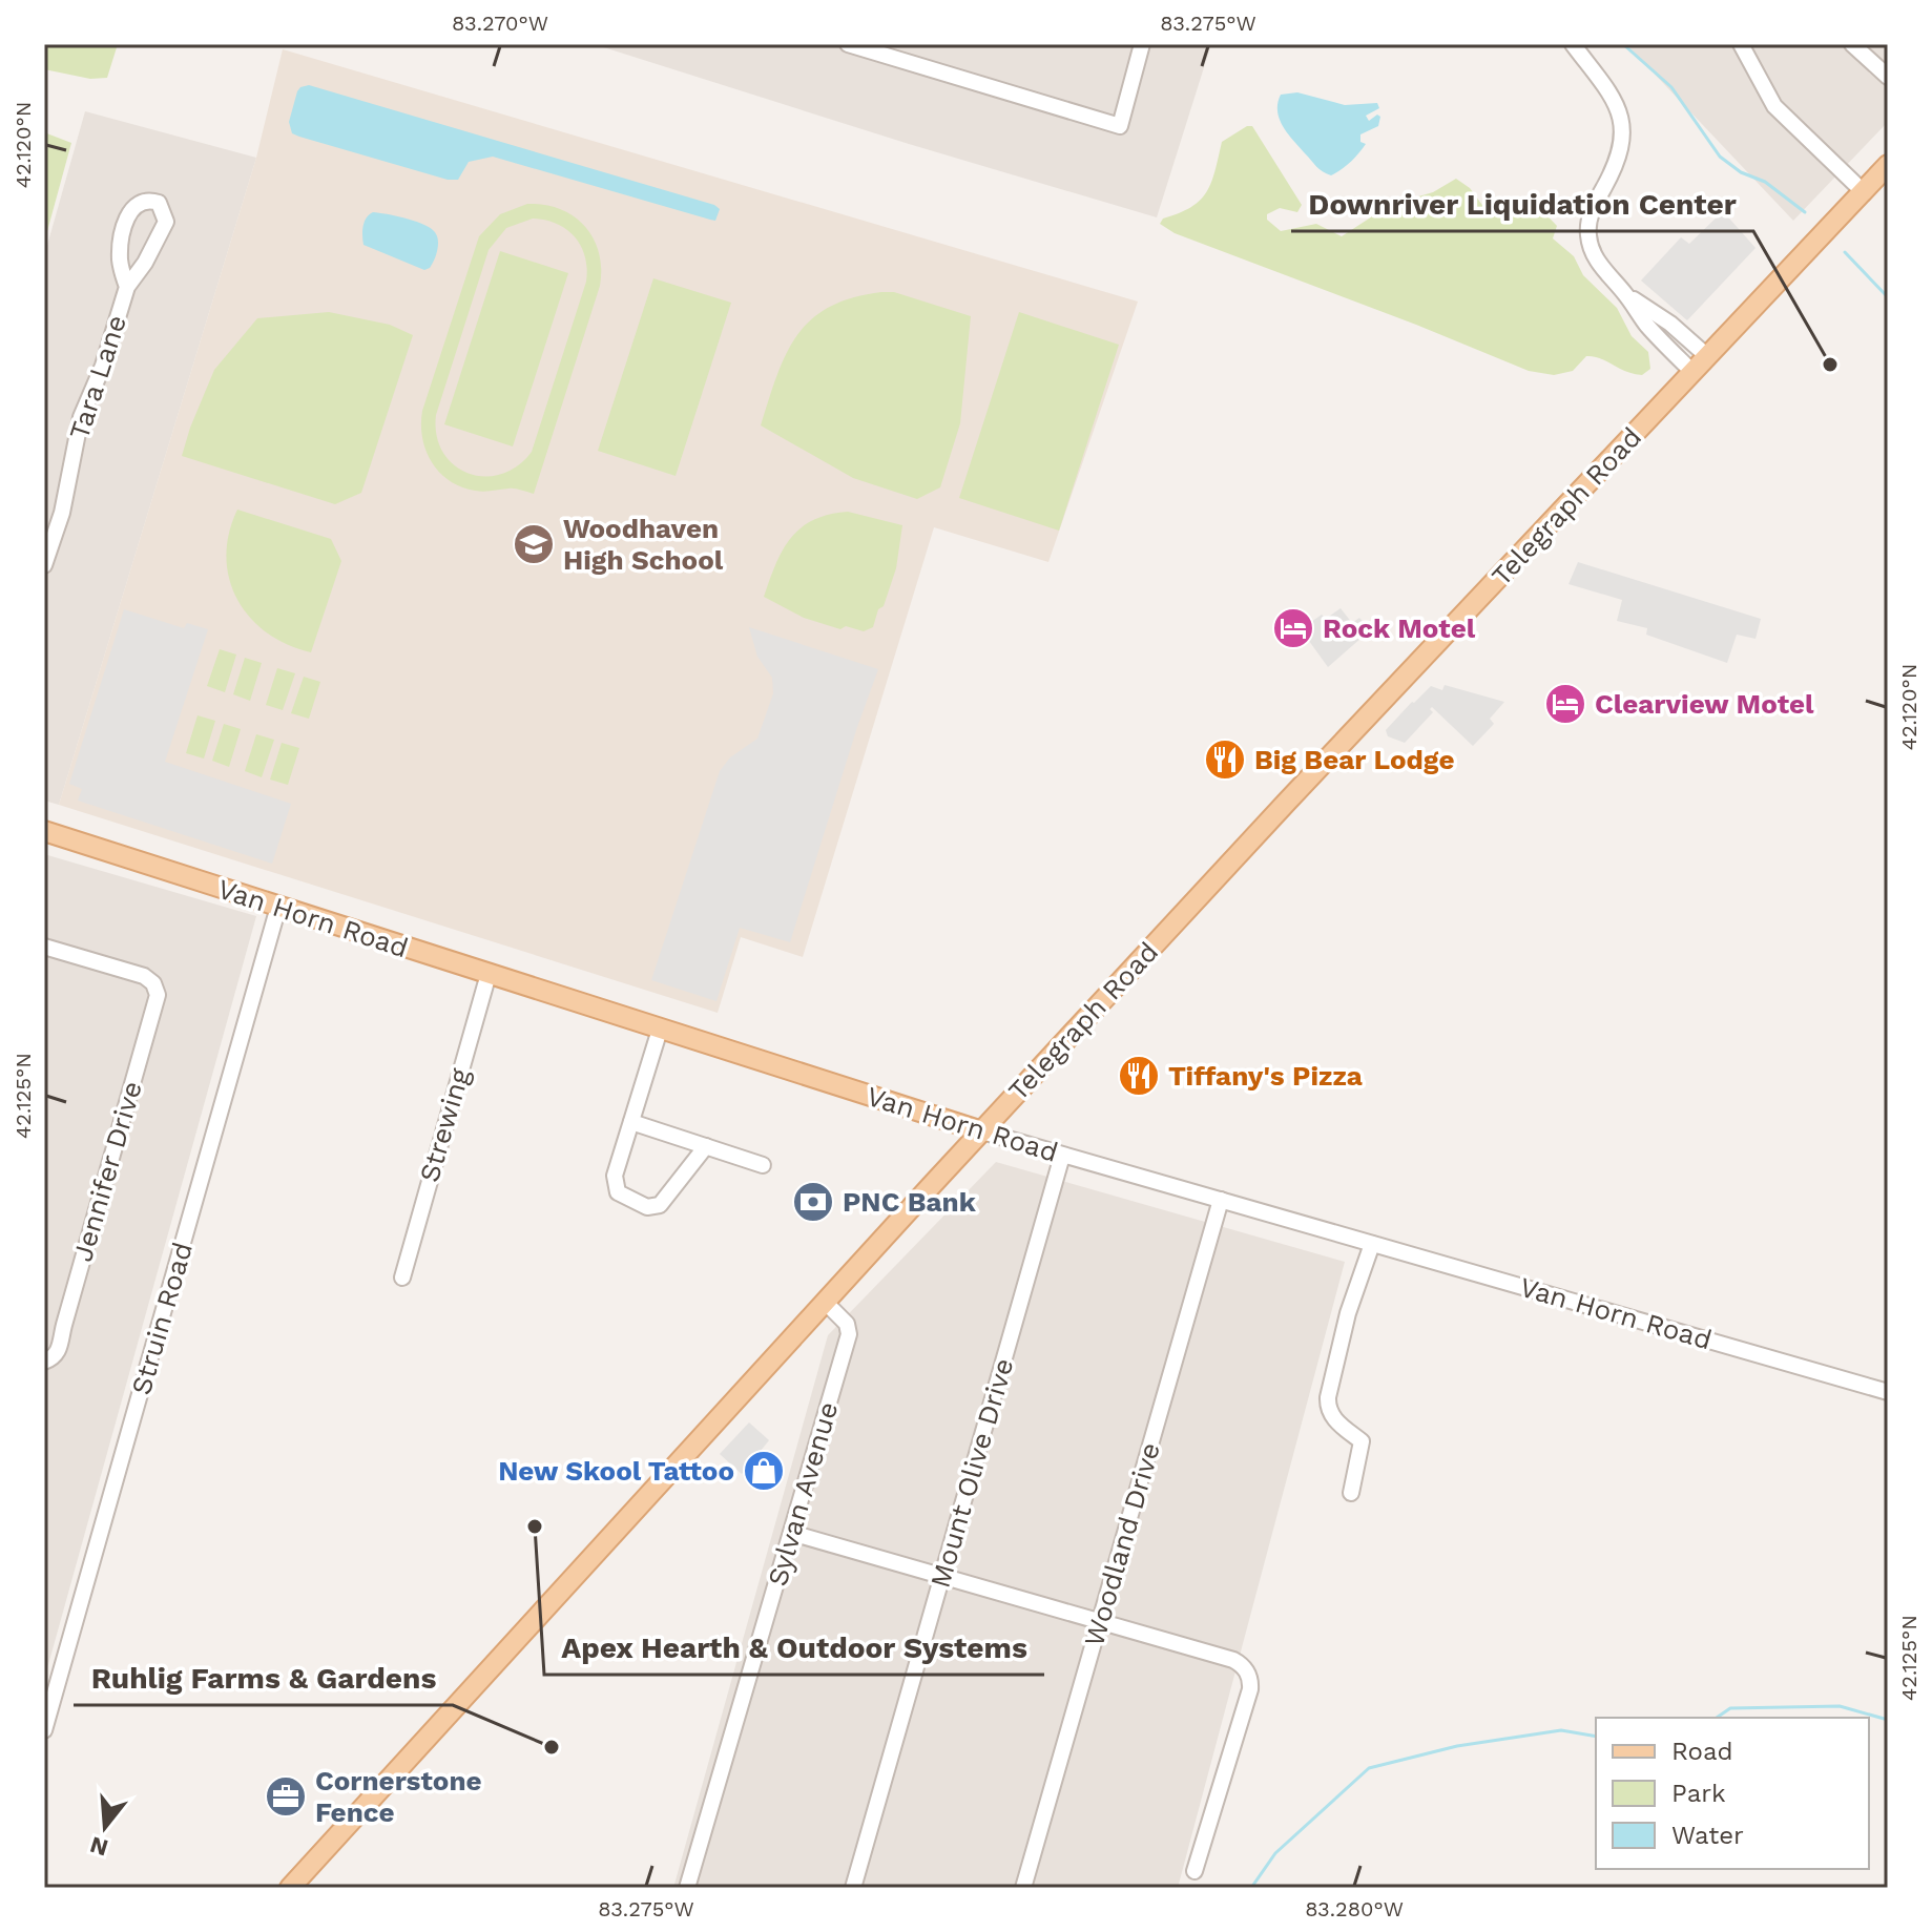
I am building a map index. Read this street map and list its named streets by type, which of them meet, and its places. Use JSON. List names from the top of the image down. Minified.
{"streets":{"main road":["Telegraph Road","Van Horn Road"],"street":["Tara Lane","Strewing","Jennifer Drive","Struin Road","Mount Olive Drive","Sylvan Avenue","Woodland Drive"]},"crossings":[["Telegraph Road","Van Horn Road"],["Telegraph Road","Sylvan Avenue"],["Van Horn Road","Strewing"],["Van Horn Road","Struin Road"],["Van Horn Road","Mount Olive Drive"],["Van Horn Road","Woodland Drive"]],"places":{"other":["Downriver Liquidation Center","Apex Hearth & Outdoor Systems","Ruhlig Farms & Gardens"],"school or university":["Woodhaven High School"],"hotel":["Rock Motel","Clearview Motel"],"restaurant":["Big Bear Lodge","Tiffany's Pizza"],"bank":["PNC Bank"],"shop":["New Skool Tattoo"],"office":["Cornerstone Fence"]},"legend":["Road","Park","Water"],"north":"bottom","coordinates":["83.270°W","83.275°W","42.120°N","42.125°N","83.280°W"]}
